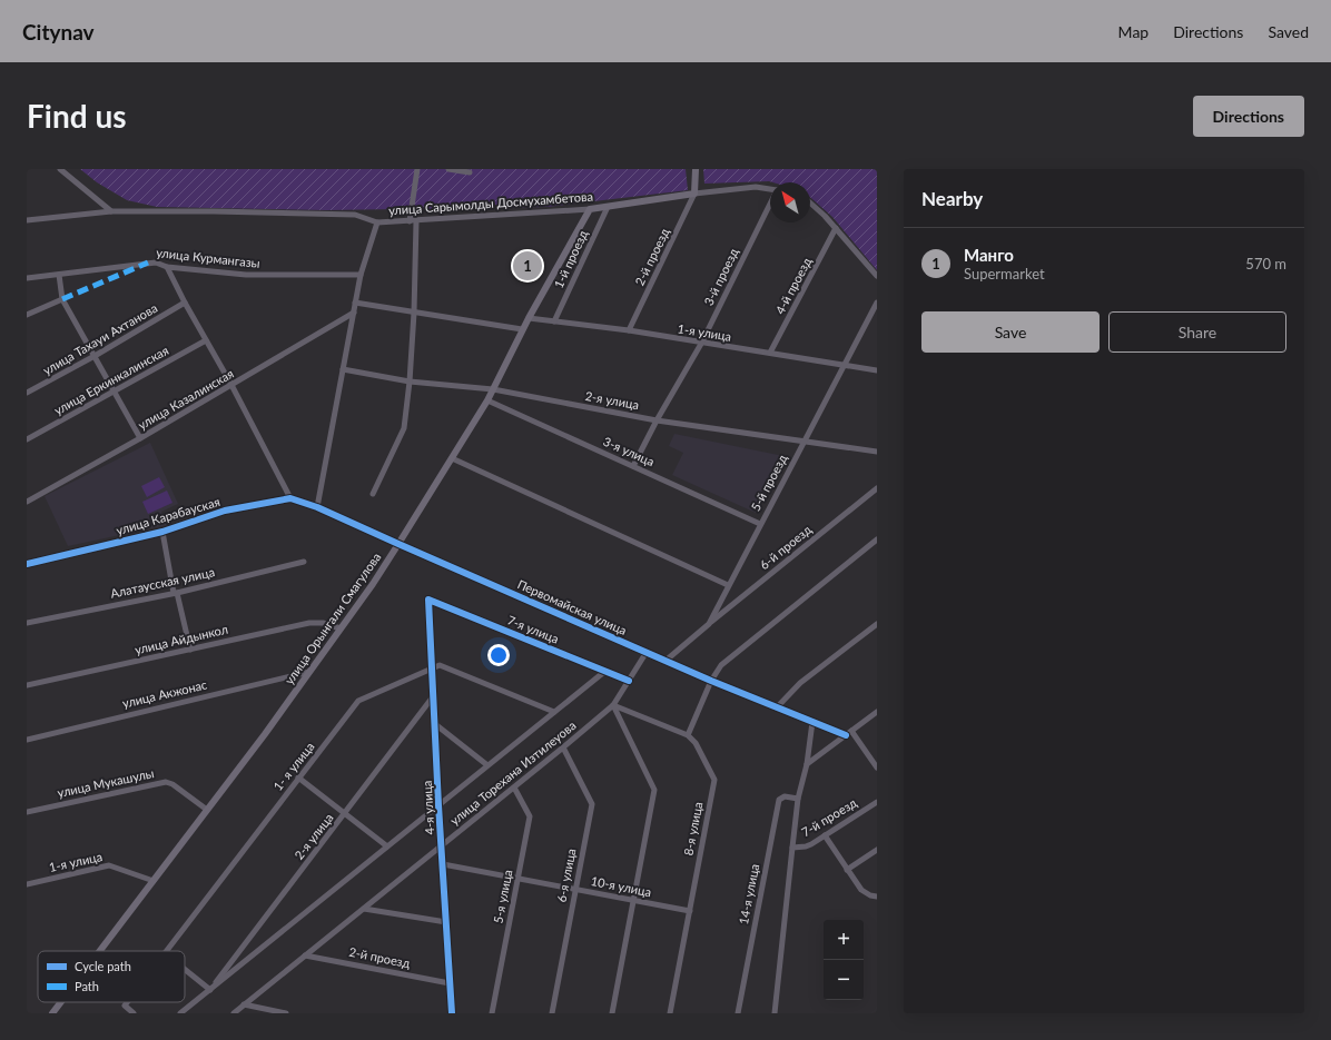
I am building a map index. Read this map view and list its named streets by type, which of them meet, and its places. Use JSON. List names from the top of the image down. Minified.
{"streets":{"main road":["улица Сарымолды Досмухамбетова","улица Орынгали Смагулова"],"street":["2-й проезд","улица Курмангазы","1-й проезд","3-й проезд","4-й проезд","1-я улица","улица Тахауи Ахтанова","улица Еркинкалинская","улица Казалинская","2-я улица","3-я улица","5-й проезд","улица Карабауская","6-й проезд","Алатаусская улица","Первомайская улица","7-я улица","улица Айдынкол","улица Акжонас","1- я улица","улица Торехана Изтилеуова","улица Мукашулы","4-я улица","7-й проезд","8-я улица","6-я улица","10-я улица","14-я улица","5-я улица"]},"crossings":[["улица Сарымолды Досмухамбетова","2-й проезд"],["улица Сарымолды Досмухамбетова","1-й проезд"],["улица Сарымолды Досмухамбетова","улица Орынгали Смагулова"],["2-й проезд","1-я улица"],["2-й проезд","улица Торехана Изтилеуова"],["2-й проезд","4-я улица"],["1-й проезд","1-я улица"],["3-й проезд","1-я улица"],["3-й проезд","2-я улица"],["3-й проезд","3-я улица"],["4-й проезд","1-я улица"],["1-я улица","5-й проезд"],["1-я улица","улица Орынгали Смагулова"],["2-я улица","5-й проезд"],["2-я улица","улица Орынгали Смагулова"],["2-я улица","улица Торехана Изтилеуова"],["2-я улица","4-я улица"],["3-я улица","5-й проезд"],["3-я улица","улица Орынгали Смагулова"],["5-й проезд","6-й проезд"],["5-й проезд","Первомайская улица"],["улица Карабауская","Первомайская улица"],["Первомайская улица","улица Орынгали Смагулова"],["Первомайская улица","улица Торехана Изтилеуова"],["улица Орынгали Смагулова","улица Айдынкол"],["улица Орынгали Смагулова","улица Акжонас"],["улица Орынгали Смагулова","улица Мукашулы"],["7-я улица","улица Торехана Изтилеуова"],["7-я улица","4-я улица"],["1- я улица","улица Торехана Изтилеуова"],["1- я улица","4-я улица"],["улица Торехана Изтилеуова","4-я улица"],["улица Торехана Изтилеуова","6-я улица"],["улица Торехана Изтилеуова","5-я улица"],["4-я улица","10-я улица"],["8-я улица","10-я улица"],["6-я улица","10-я улица"],["10-я улица","5-я улица"]],"legend":["Cycle path","Path"],"north":"top left","page":{"header":"Citynav","nav":["Map","Directions","Saved"],"buttons":["Directions",["Save","Share"]],"title":"Find us","heading":"Nearby","list":[{"mark":"1","name":"Манго","note":"Supermarket","value":"570 m"}],"pins":"1","map_buttons":["+","−"]}}
